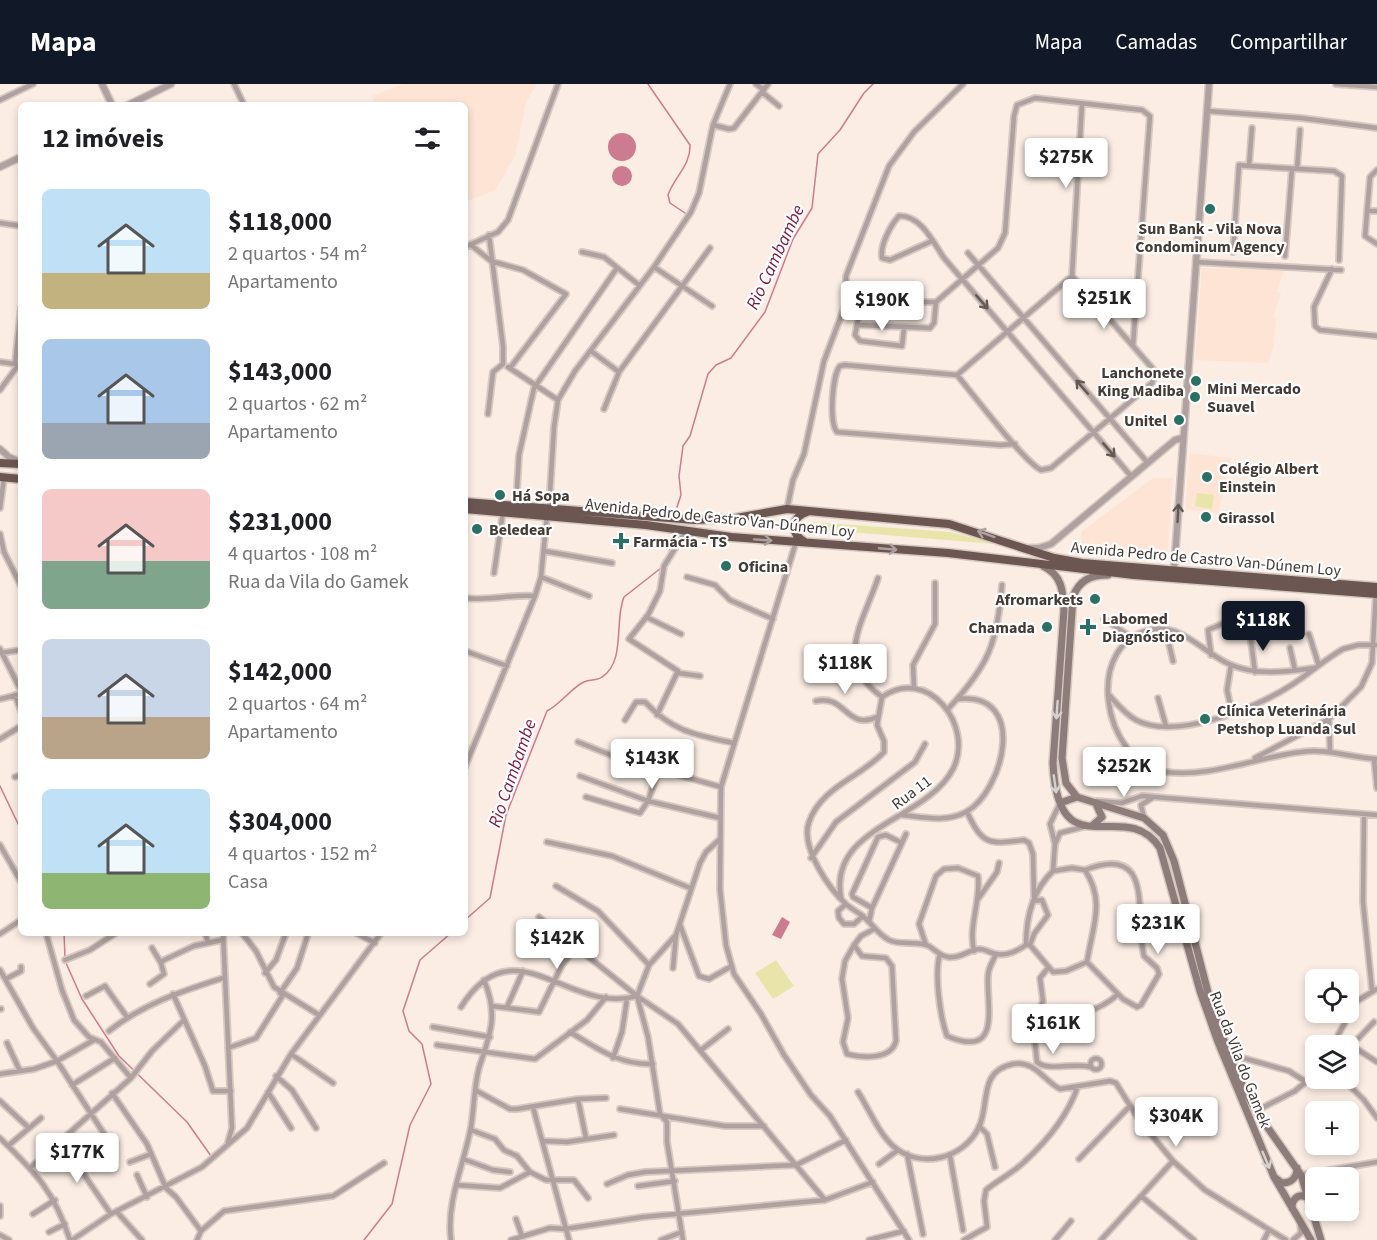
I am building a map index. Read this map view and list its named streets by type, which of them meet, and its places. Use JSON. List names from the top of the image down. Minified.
{"streets":{"highway":["Avenida Pedro de Castro Van-Dúnem Loy"],"main road":["Rua da Vila do Gamek"],"street":["Rua 11"]},"water":["Rio Cambambe"],"places":{"other":["Sun Bank - Vila Nova Condominum Agency","Lanchonete King Madiba","Mini Mercado Suavel","Unitel","Colégio Albert Einstein","Há Sopa","Girassol","Beledear","Oficina","Afromarkets","Chamada","Clínica Veterinária Petshop Luanda Sul"],"health":["Farmácia - TS","Labomed Diagnóstico"]},"page":{"header":"Mapa","nav":["Mapa","Camadas","Compartilhar"],"heading":"12 imóveis","price":["$275K","$251K","$190K","$118K","$118K","$143K","$252K","$231K","$142K","$161K","$304K","$177K"],"list":[{"name":"$118,000","note":"2 quartos · 54 m² · Apartamento"},{"name":"$143,000","note":"2 quartos · 62 m² · Apartamento"},{"name":"$231,000","note":"4 quartos · 108 m² · Rua da Vila do Gamek"},{"name":"$142,000","note":"2 quartos · 64 m² · Apartamento"},{"name":"$304,000","note":"4 quartos · 152 m² · Casa"}],"map_buttons":["+","−"]}}
